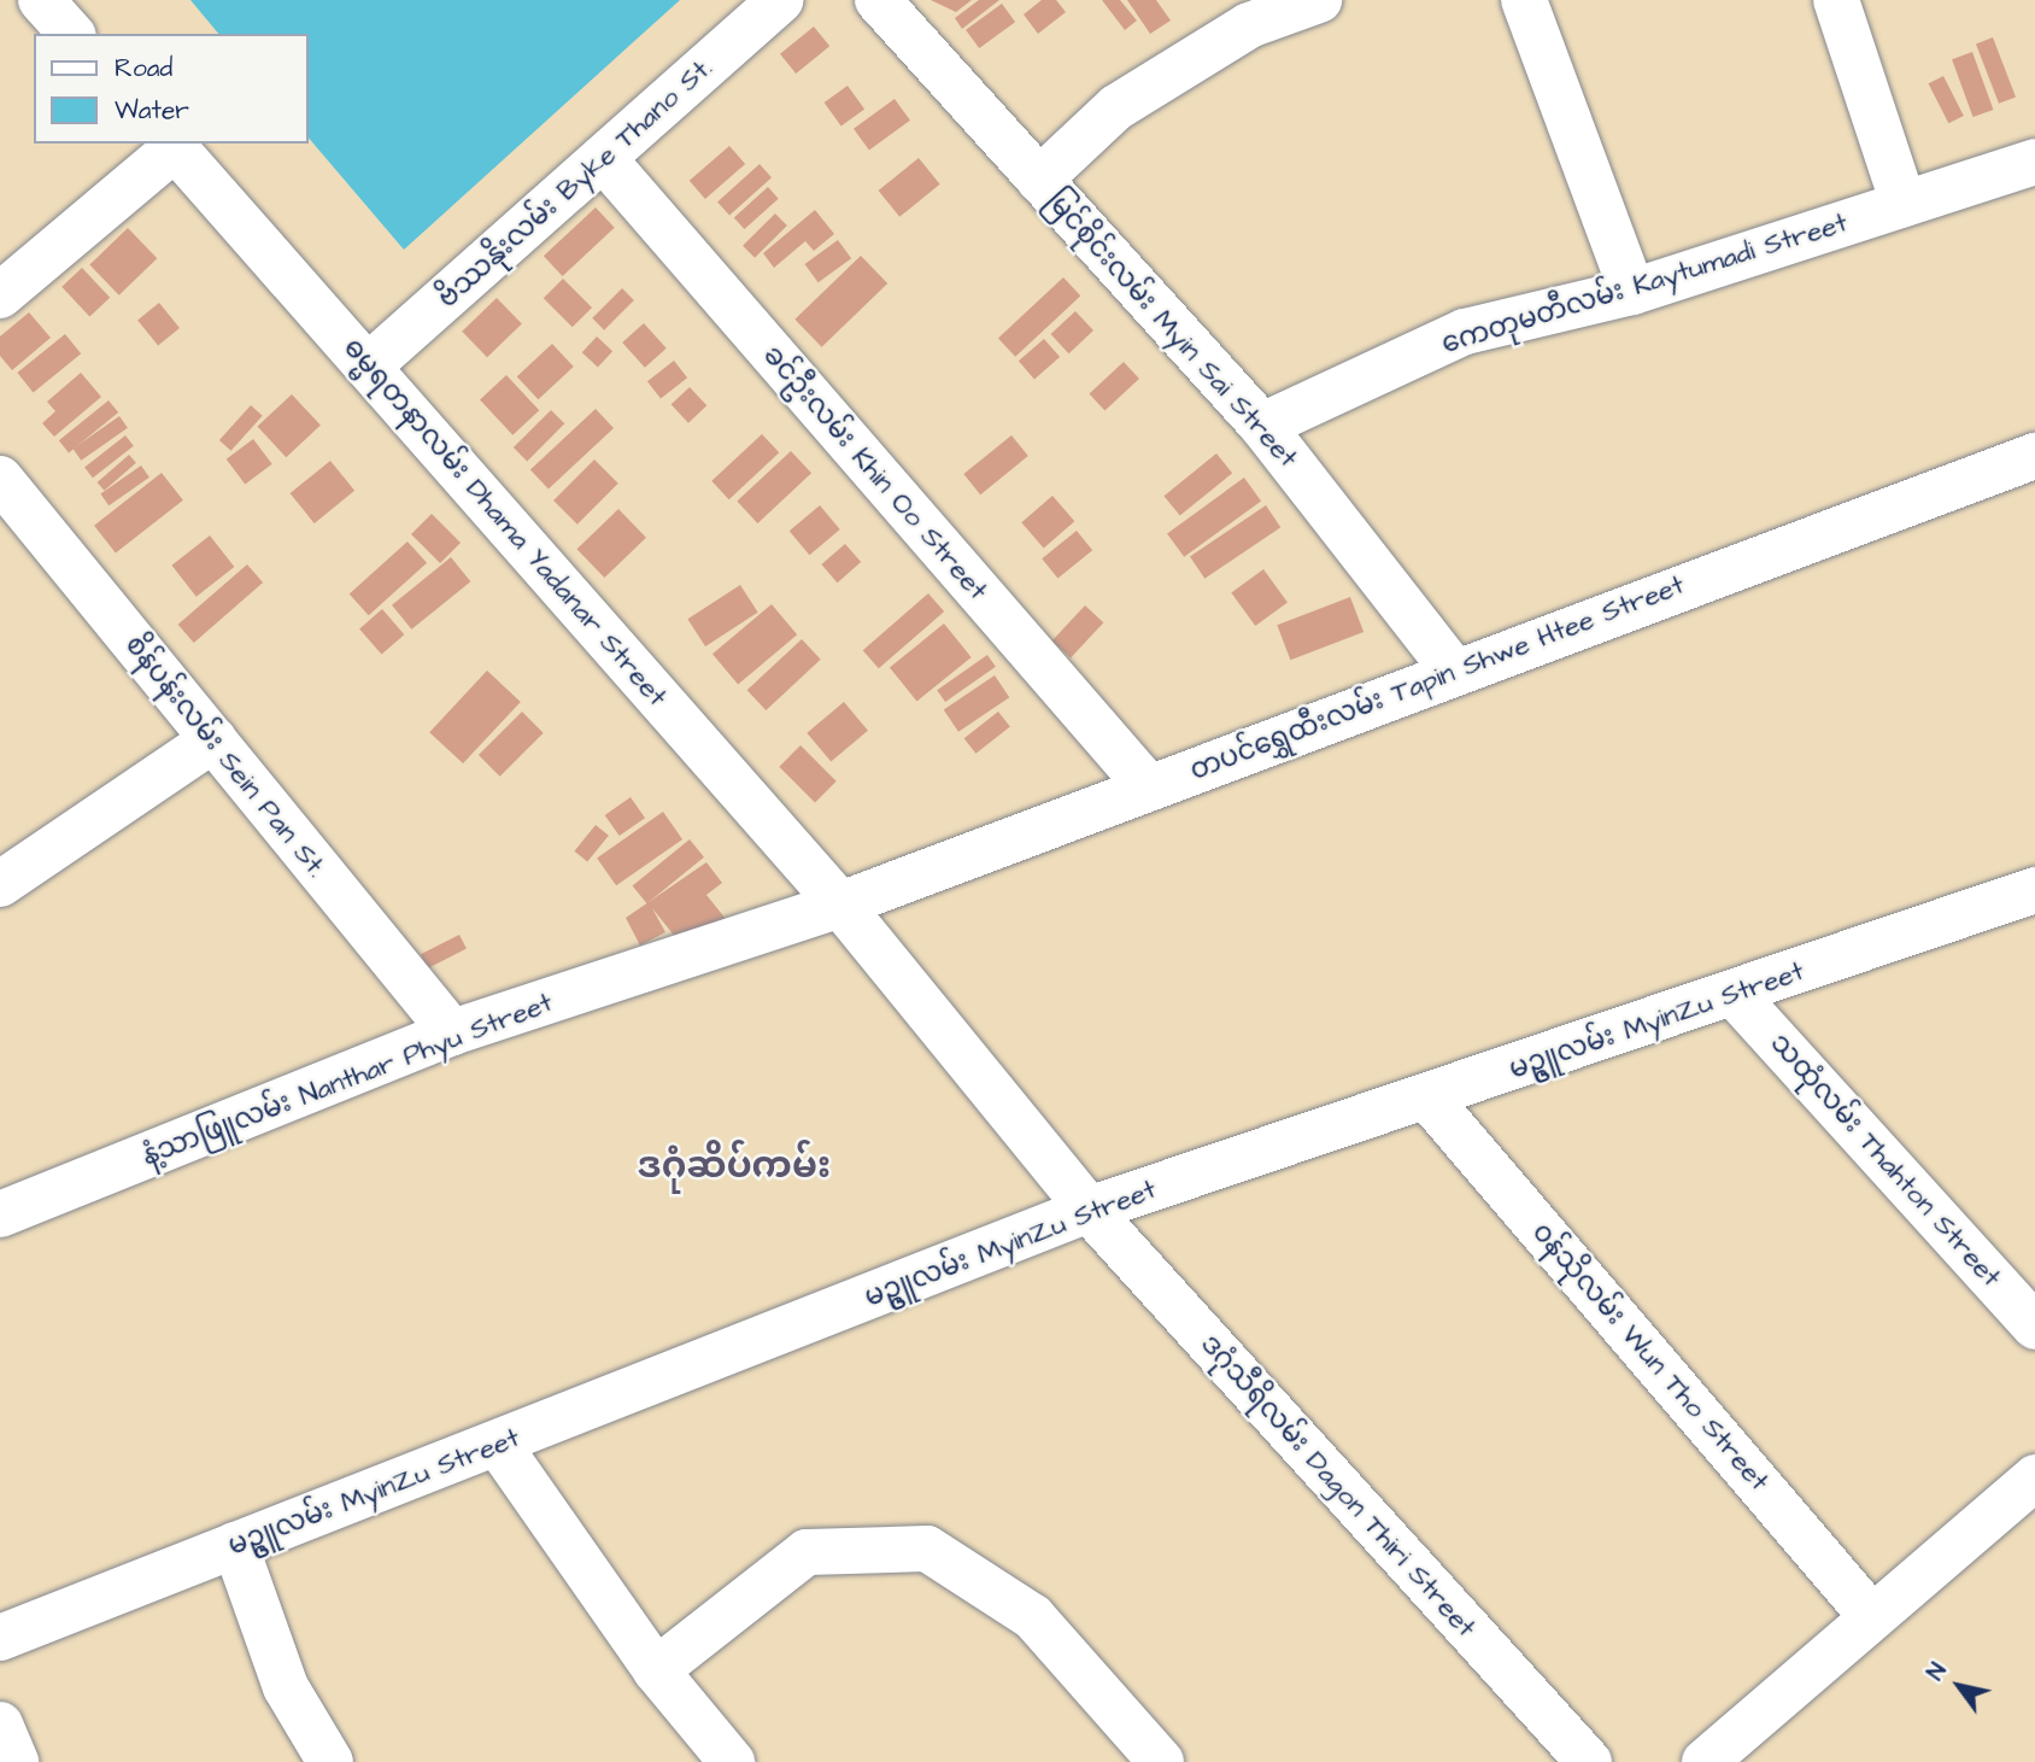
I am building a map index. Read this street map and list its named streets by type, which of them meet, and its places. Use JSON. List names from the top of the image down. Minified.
{"streets":{"street":["ဗိဿနိုးလမ်း Byke Thano St.","ကေတုမတီလမ်း Kaytumadi Street","မြင်စိုင်းလမ်း Myin Sai Street","ခင်ဦးလမ်း Khin Oo Street","ဓမ္မရတနာလမ်း Dhama Yadanar Street","တပင်ရွှေထီးလမ်း Tapin Shwe Htee Street","စိန်ပန်းလမ်း Sein Pan St.","မဥ္ဇူလမ်း MyinZu Street","နံ့သာဖြူလမ်း Nanthar Phyu Street","သထုံလမ်း Thahton Street","၀န်သိုလမ်း Wun Tho Street","ဒဂုံသီရိလမ်း Dagon Thiri Street"]},"crossings":[["ဗိဿနိုးလမ်း Byke Thano St.","ခင်ဦးလမ်း Khin Oo Street"],["ဗိဿနိုးလမ်း Byke Thano St.","ဓမ္မရတနာလမ်း Dhama Yadanar Street"],["ကေတုမတီလမ်း Kaytumadi Street","မြင်စိုင်းလမ်း Myin Sai Street"],["မြင်စိုင်းလမ်း Myin Sai Street","တပင်ရွှေထီးလမ်း Tapin Shwe Htee Street"],["ခင်ဦးလမ်း Khin Oo Street","တပင်ရွှေထီးလမ်း Tapin Shwe Htee Street"],["ဓမ္မရတနာလမ်း Dhama Yadanar Street","တပင်ရွှေထီးလမ်း Tapin Shwe Htee Street"],["ဓမ္မရတနာလမ်း Dhama Yadanar Street","မဥ္ဇူလမ်း MyinZu Street"],["ဓမ္မရတနာလမ်း Dhama Yadanar Street","နံ့သာဖြူလမ်း Nanthar Phyu Street"],["ဓမ္မရတနာလမ်း Dhama Yadanar Street","ဒဂုံသီရိလမ်း Dagon Thiri Street"],["တပင်ရွှေထီးလမ်း Tapin Shwe Htee Street","နံ့သာဖြူလမ်း Nanthar Phyu Street"],["စိန်ပန်းလမ်း Sein Pan St.","နံ့သာဖြူလမ်း Nanthar Phyu Street"],["မဥ္ဇူလမ်း MyinZu Street","သထုံလမ်း Thahton Street"],["မဥ္ဇူလမ်း MyinZu Street","၀န်သိုလမ်း Wun Tho Street"],["မဥ္ဇူလမ်း MyinZu Street","ဒဂုံသီရိလမ်း Dagon Thiri Street"]],"districts":["ဒဂုံဆိပ်ကမ်း"],"legend":["Road","Water"],"north":"top left"}
